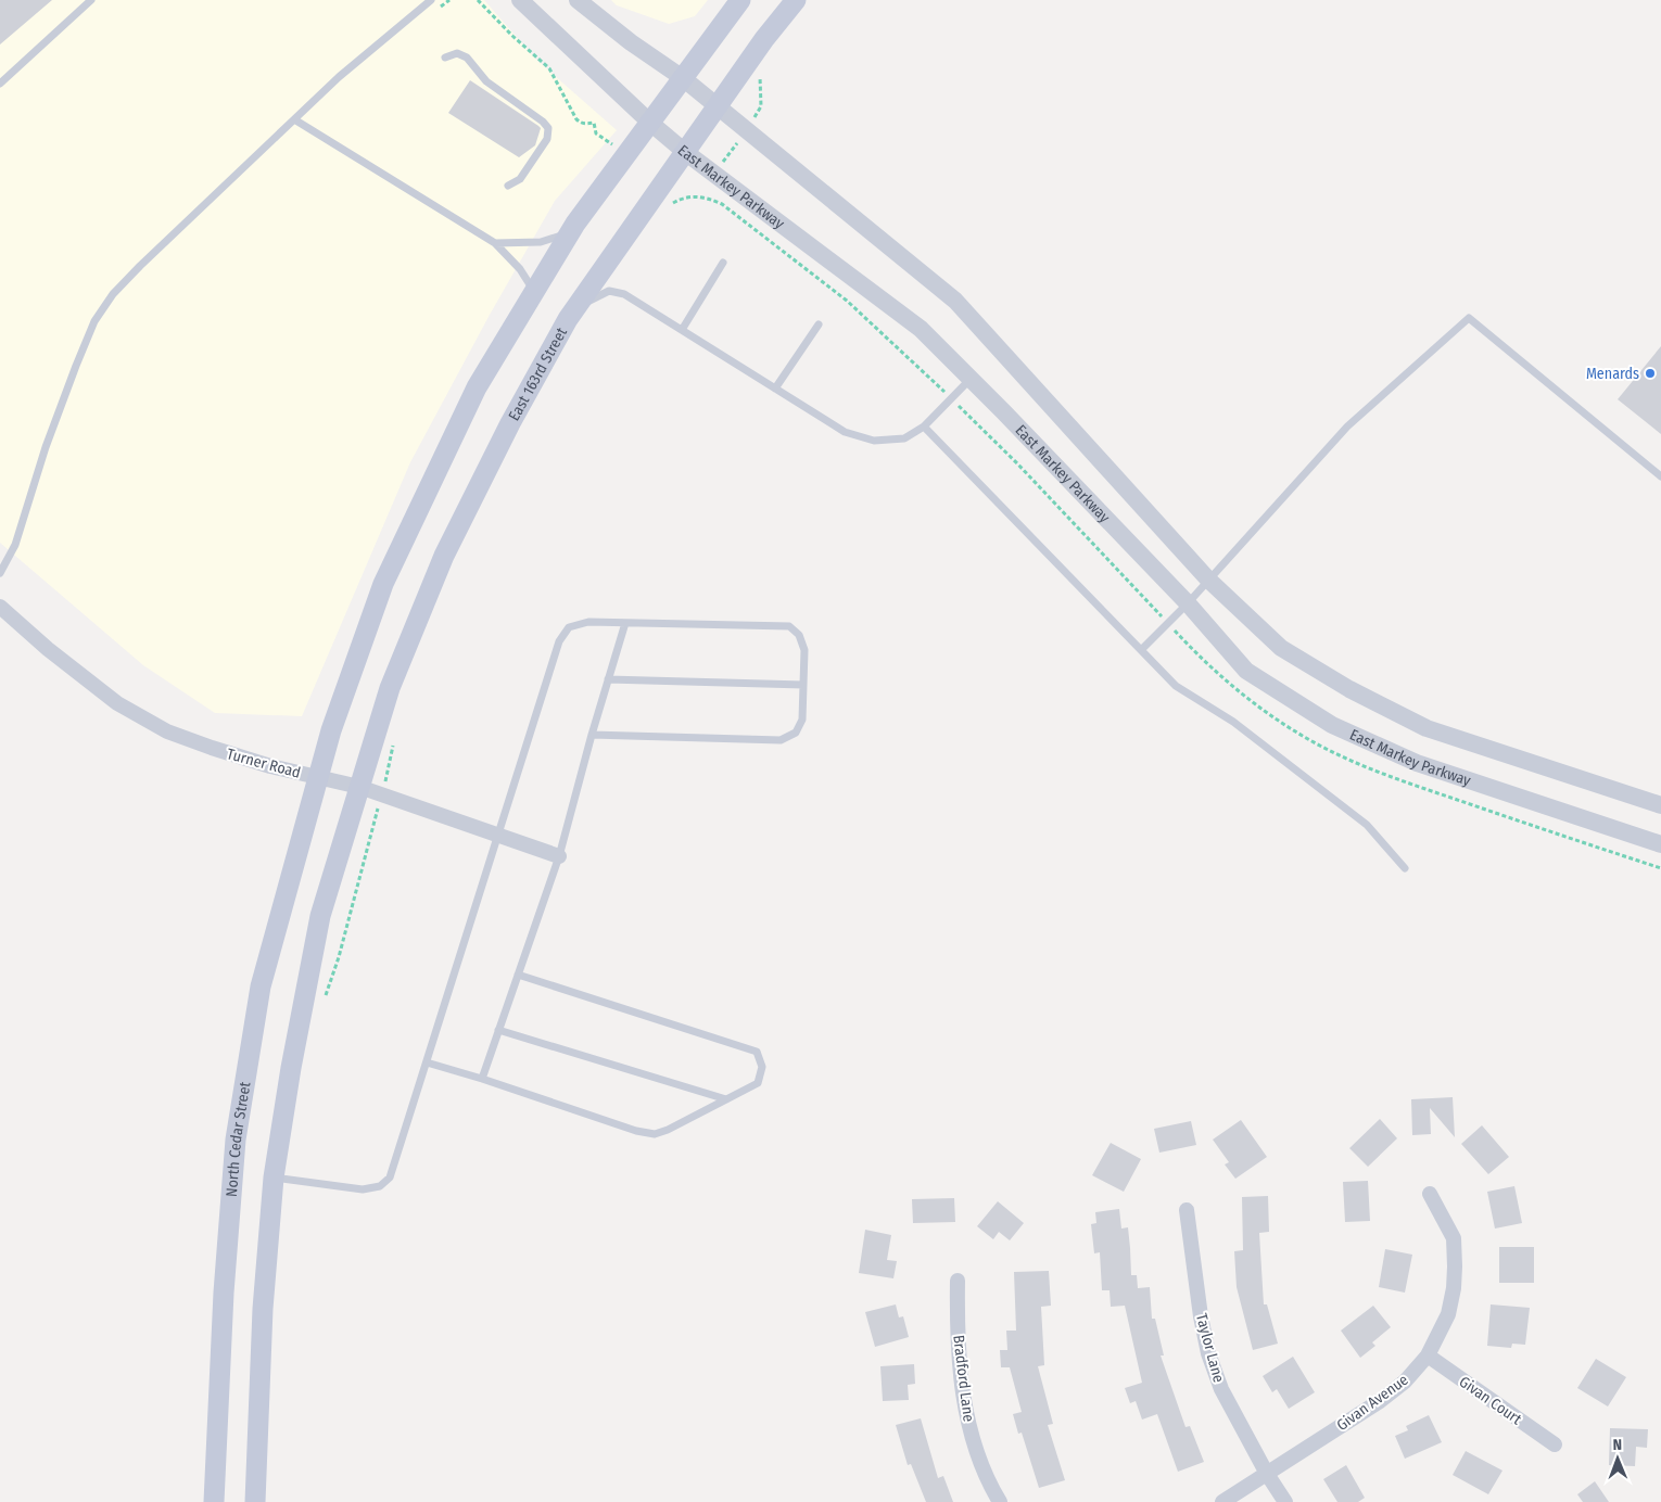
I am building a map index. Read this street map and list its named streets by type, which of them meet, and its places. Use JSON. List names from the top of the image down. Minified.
{"streets":{"main road":["East 163rd Street","North Cedar Street"],"street":["East Markey Parkway","Turner Road","Taylor Lane","Bradford Lane","Givan Court","Givan Avenue"]},"crossings":[["East Markey Parkway","East 163rd Street"],["East 163rd Street","Turner Road"],["Turner Road","North Cedar Street"],["Taylor Lane","Givan Avenue"],["Givan Court","Givan Avenue"]],"places":["Menards"],"north":"top"}
